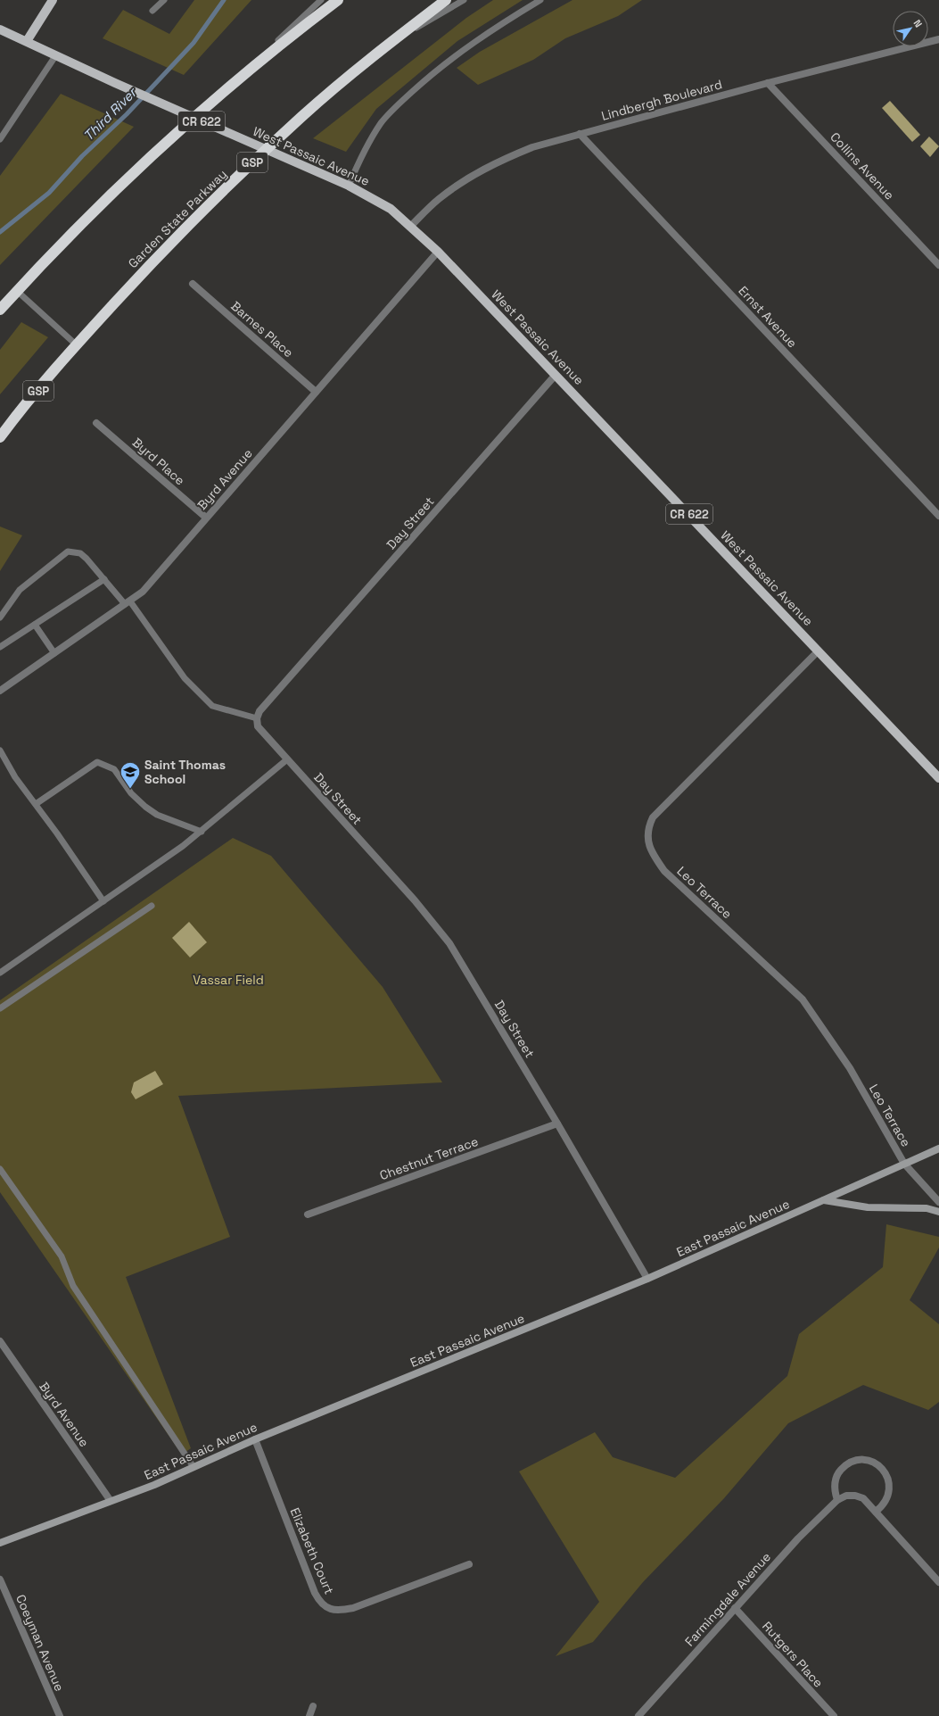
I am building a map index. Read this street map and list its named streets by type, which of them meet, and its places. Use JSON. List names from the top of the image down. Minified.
{"streets":{"highway":["GSP","Garden State Parkway"],"main road":["CR 622","West Passaic Avenue","East Passaic Avenue"],"street":["Lindbergh Boulevard","Collins Avenue","Ernst Avenue","Barnes Place","Byrd Place","Byrd Avenue","Day Street","Leo Terrace","Chestnut Terrace","Elizabeth Court","Farmingdale Avenue","Coeyman Avenue","Rutgers Place"]},"crossings":[["Lindbergh Boulevard","West Passaic Avenue"],["Lindbergh Boulevard","Collins Avenue"],["Lindbergh Boulevard","Ernst Avenue"],["West Passaic Avenue","Byrd Avenue"],["West Passaic Avenue","Day Street"],["West Passaic Avenue","Leo Terrace"],["Barnes Place","Byrd Avenue"],["Byrd Place","Byrd Avenue"],["Byrd Avenue","East Passaic Avenue"],["Day Street","Chestnut Terrace"],["Day Street","East Passaic Avenue"],["Leo Terrace","East Passaic Avenue"],["East Passaic Avenue","Elizabeth Court"],["Farmingdale Avenue","Rutgers Place"]],"water":["Third River"],"parks":["Vassar Field"],"places":{"school or university":["Saint Thomas School"]},"north":"top right"}
